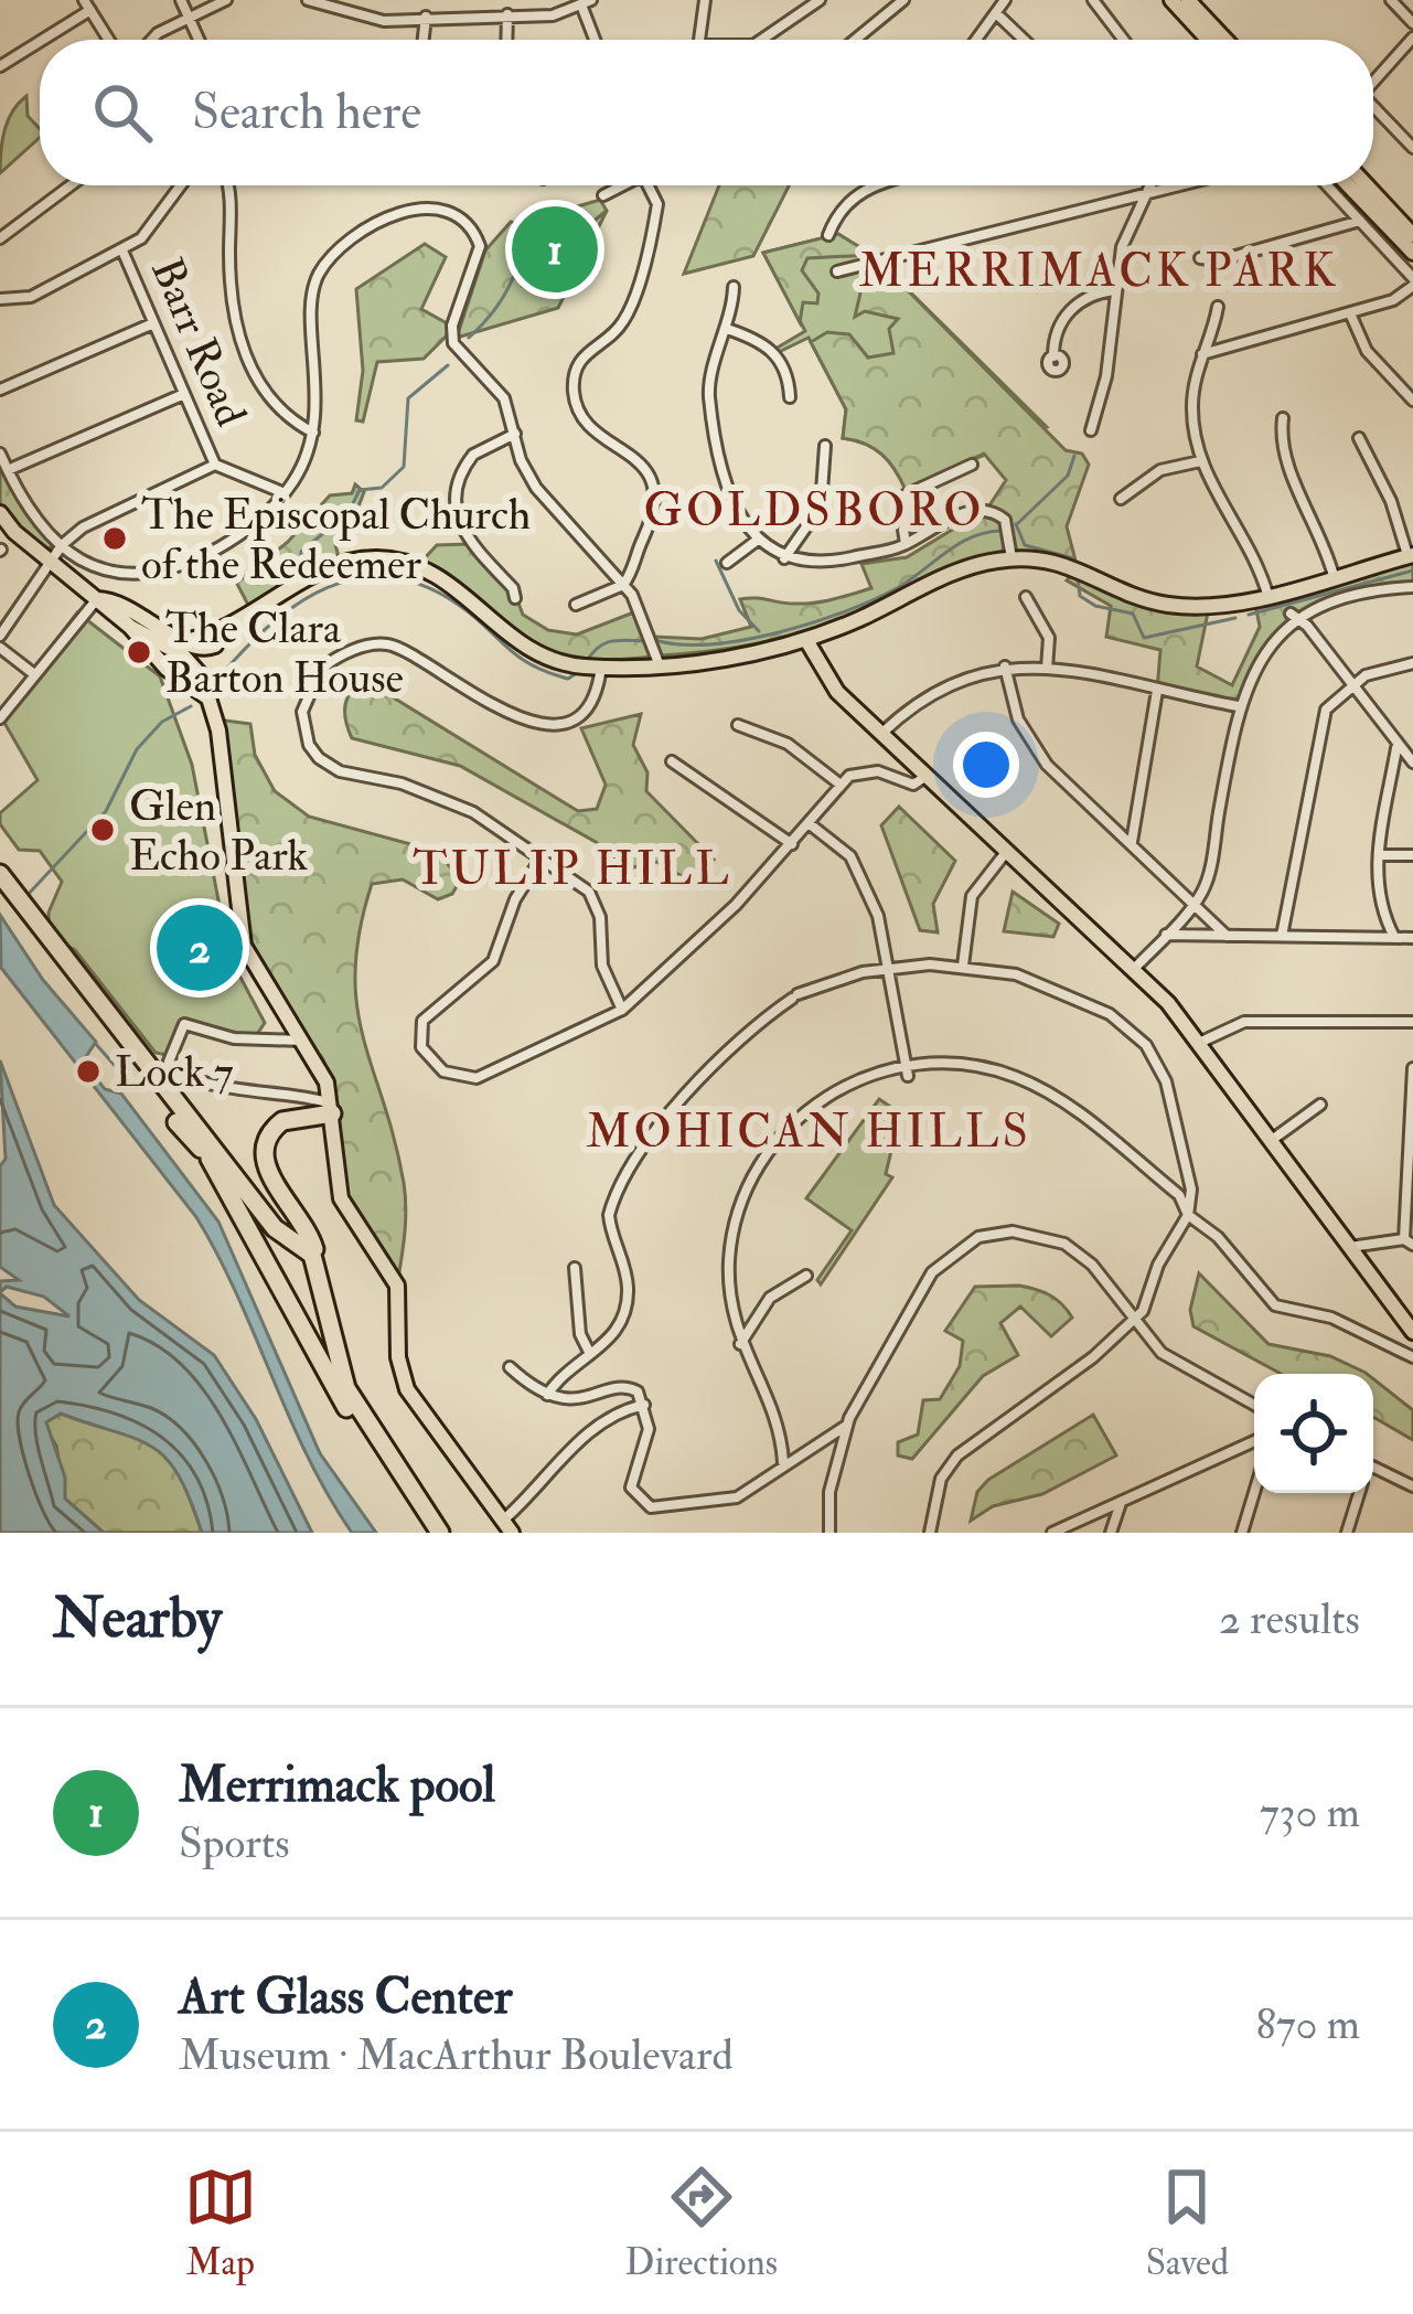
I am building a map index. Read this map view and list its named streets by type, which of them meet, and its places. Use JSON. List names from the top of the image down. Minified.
{"streets":{"street":["Barr Road"]},"districts":["MERRIMACK PARK","GOLDSBORO","TULIP HILL","MOHICAN HILLS"],"places":["The Episcopal Church of the Redeemer","The Clara Barton House","Glen Echo Park","Lock 7"],"page":{"search":"Search here","pins":["1","2"],"heading":["Nearby","2 results"],"list":[{"mark":"1","name":"Merrimack pool","note":"Sports","value":"730 m"},{"mark":"2","name":"Art Glass Center","note":"Museum · MacArthur Boulevard","value":"870 m"}],"nav":["Map","Directions","Saved"]}}
